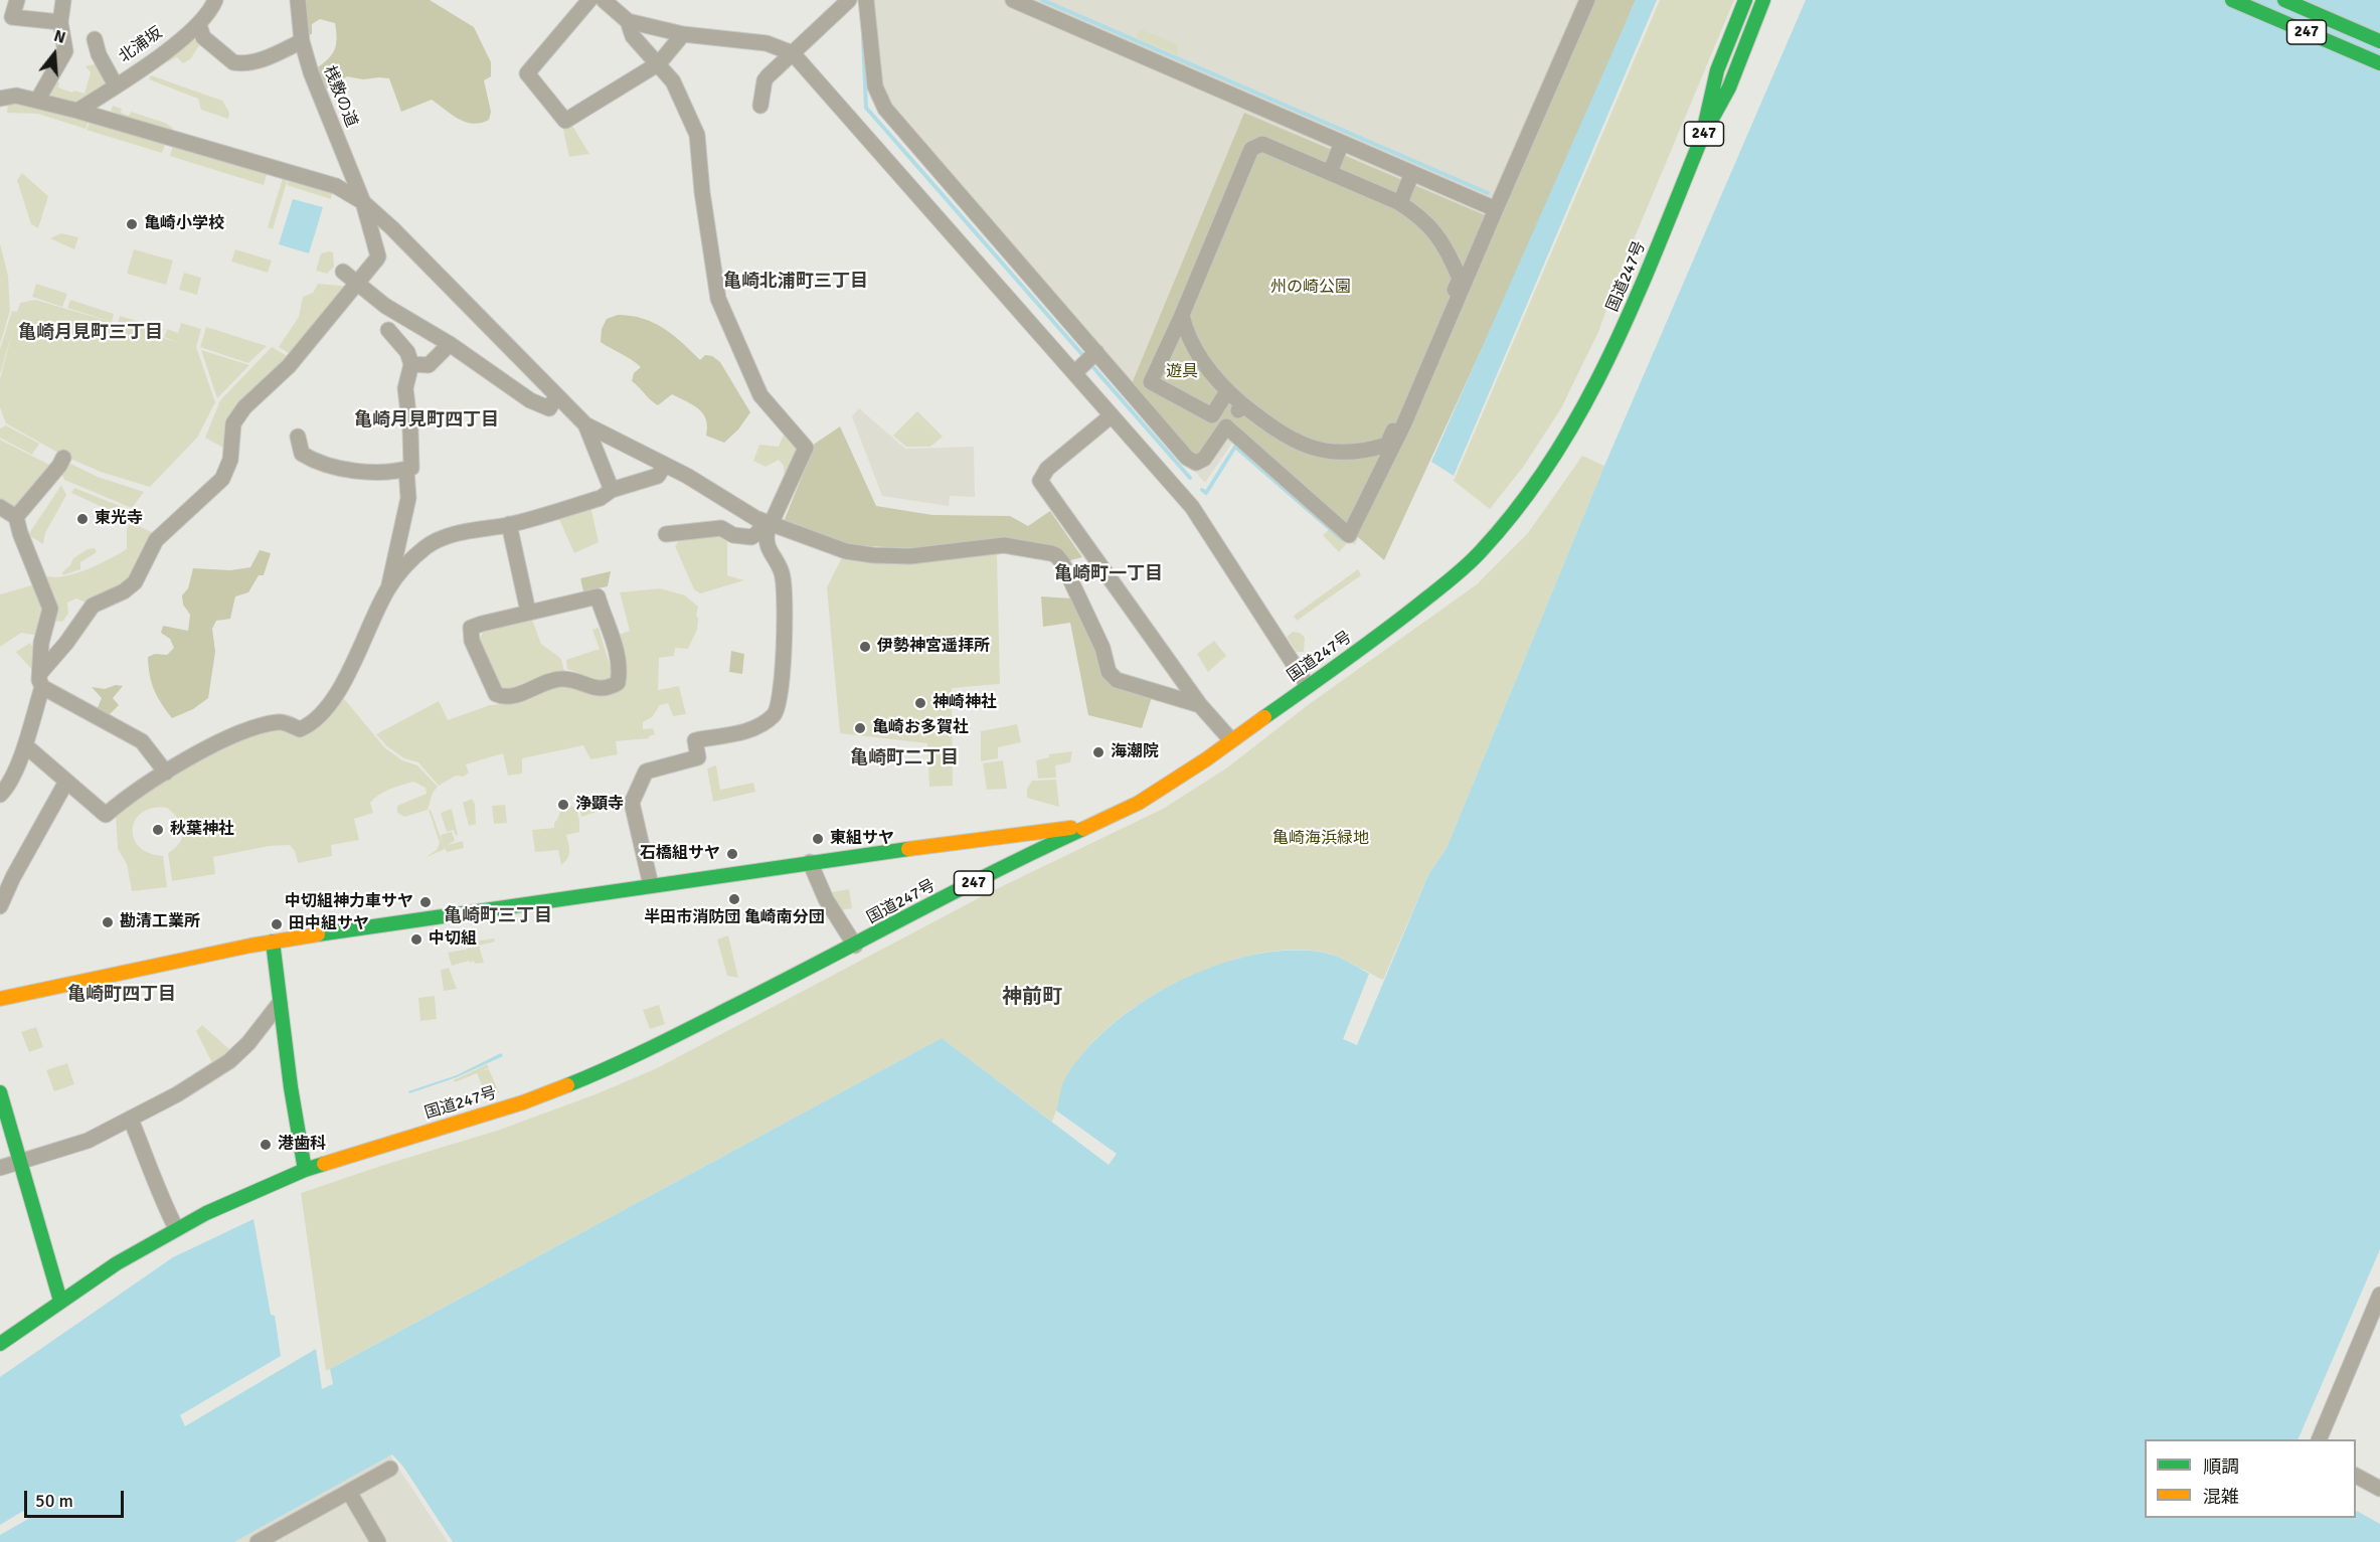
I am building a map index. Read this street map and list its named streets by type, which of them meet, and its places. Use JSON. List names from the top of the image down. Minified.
{"streets":{"main road":["247","国道247号"],"street":["北浦坂","桟敷の道"]},"districts":["亀崎北浦町三丁目","亀崎月見町三丁目","亀崎月見町四丁目","亀崎町一丁目","亀崎町二丁目","亀崎町三丁目","亀崎町四丁目","神前町"],"parks":["州の崎公園","遊具","亀崎海浜緑地"],"places":["亀崎小学校","東光寺","伊勢神宮遥拝所","神崎神社","亀崎お多賀社","海潮院","浄顕寺","秋葉神社","東組サヤ","石橋組サヤ","半田市消防団 亀崎南分団","中切組神力車サヤ","勘清工業所","田中組サヤ","中切組","港歯科"],"legend":["順調","混雑"],"scale_bar":"50 m","north":"top"}
